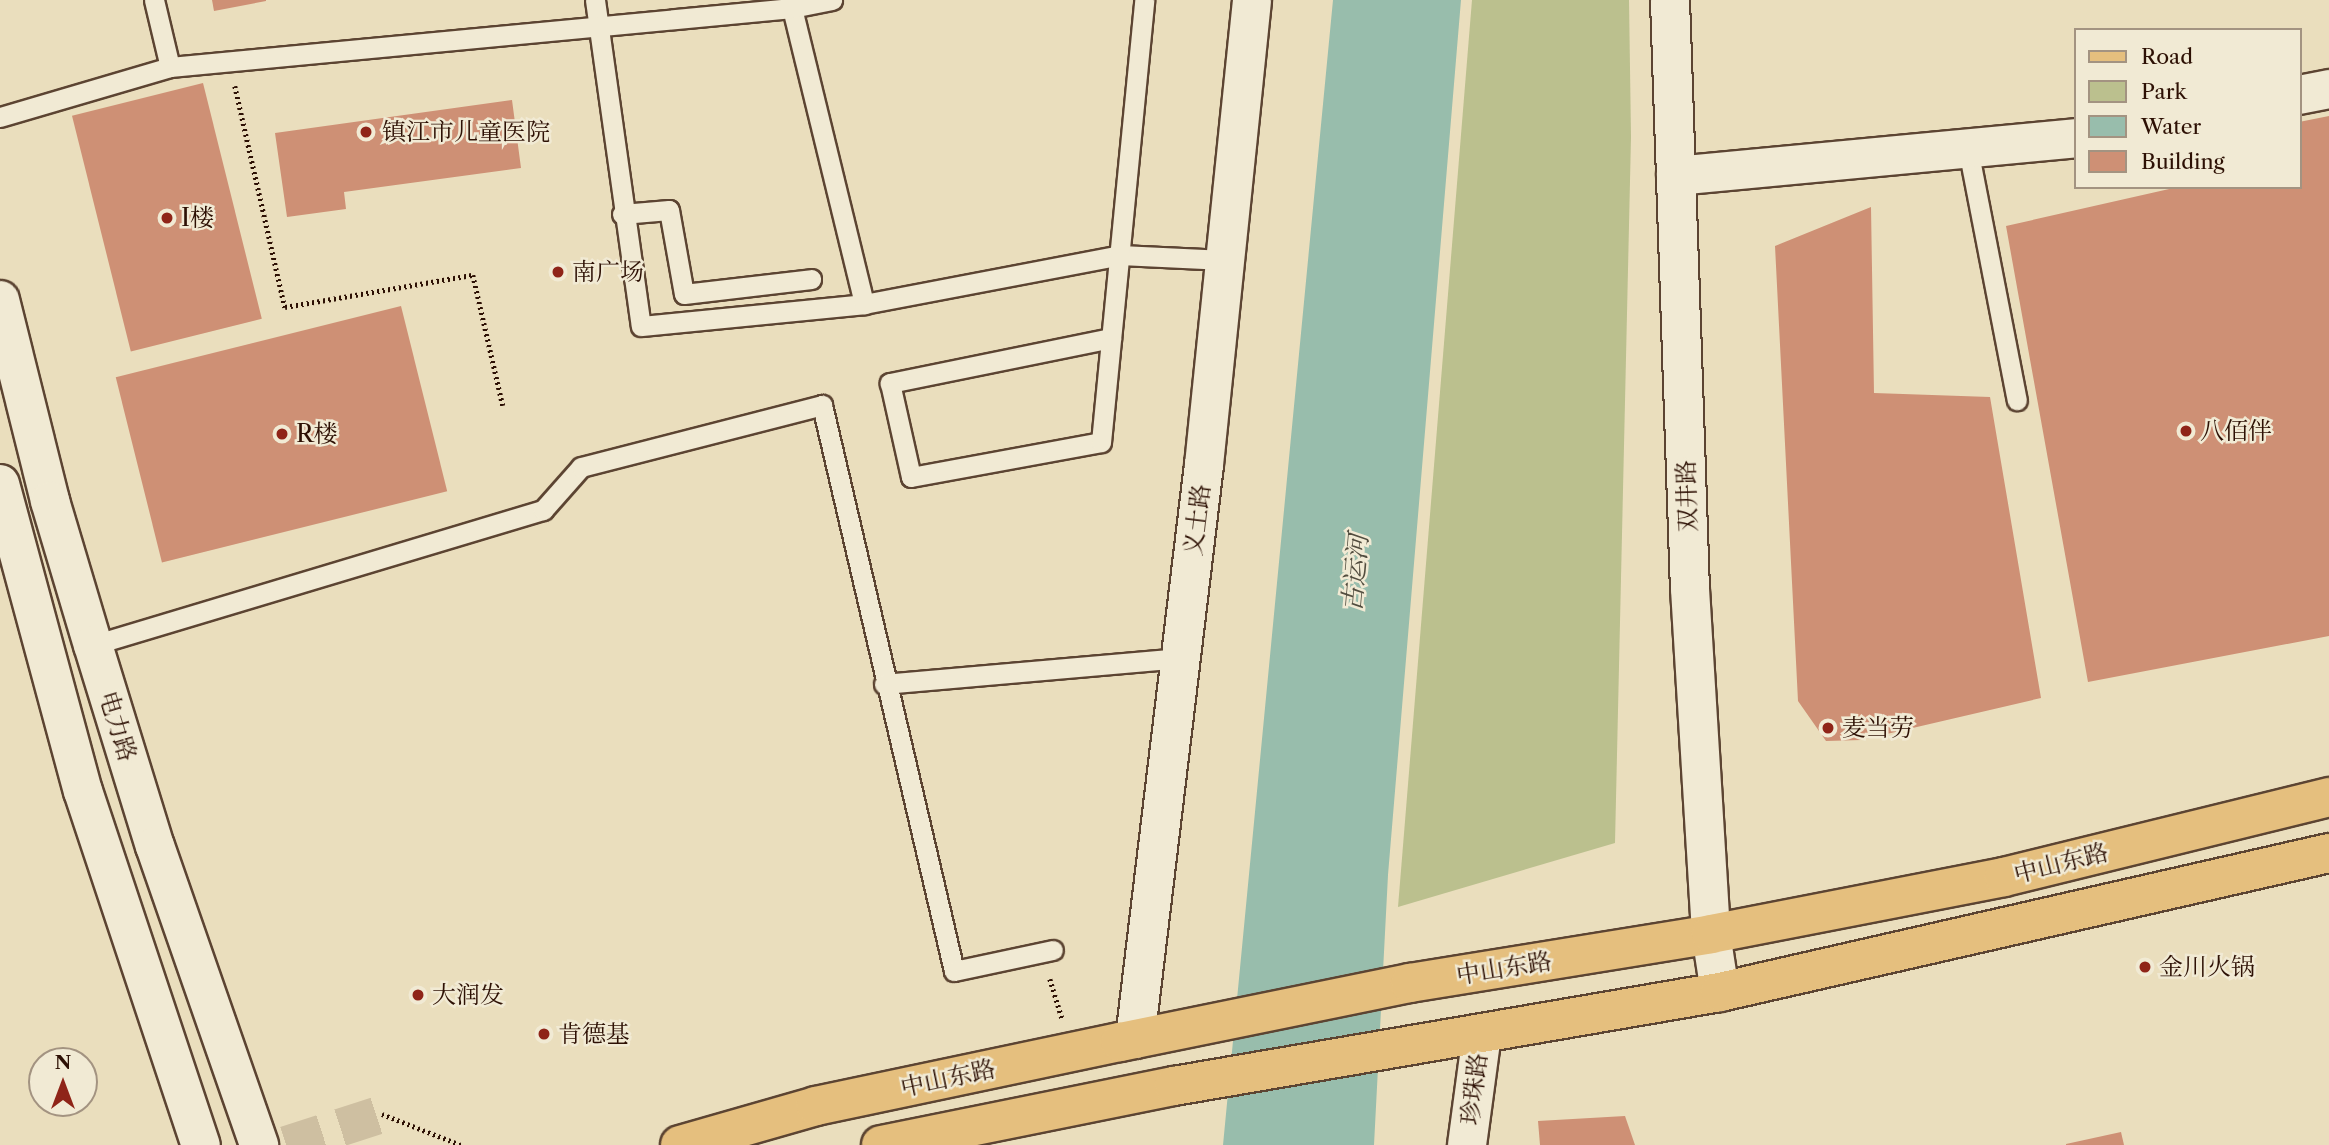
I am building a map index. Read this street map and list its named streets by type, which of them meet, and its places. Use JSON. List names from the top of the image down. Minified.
{"streets":{"main road":["中山东路"],"street":["双井路","义土路","电力路","珍珠路"]},"crossings":[["双井路","中山东路"],["义土路","中山东路"],["中山东路","珍珠路"]],"water":["古运河"],"places":["镇江市儿童医院","I楼","南广场","八佰伴","R楼","麦当劳","金川火锅","大润发","肯德基"],"legend":["Road","Park","Water","Building"],"north":"top"}
